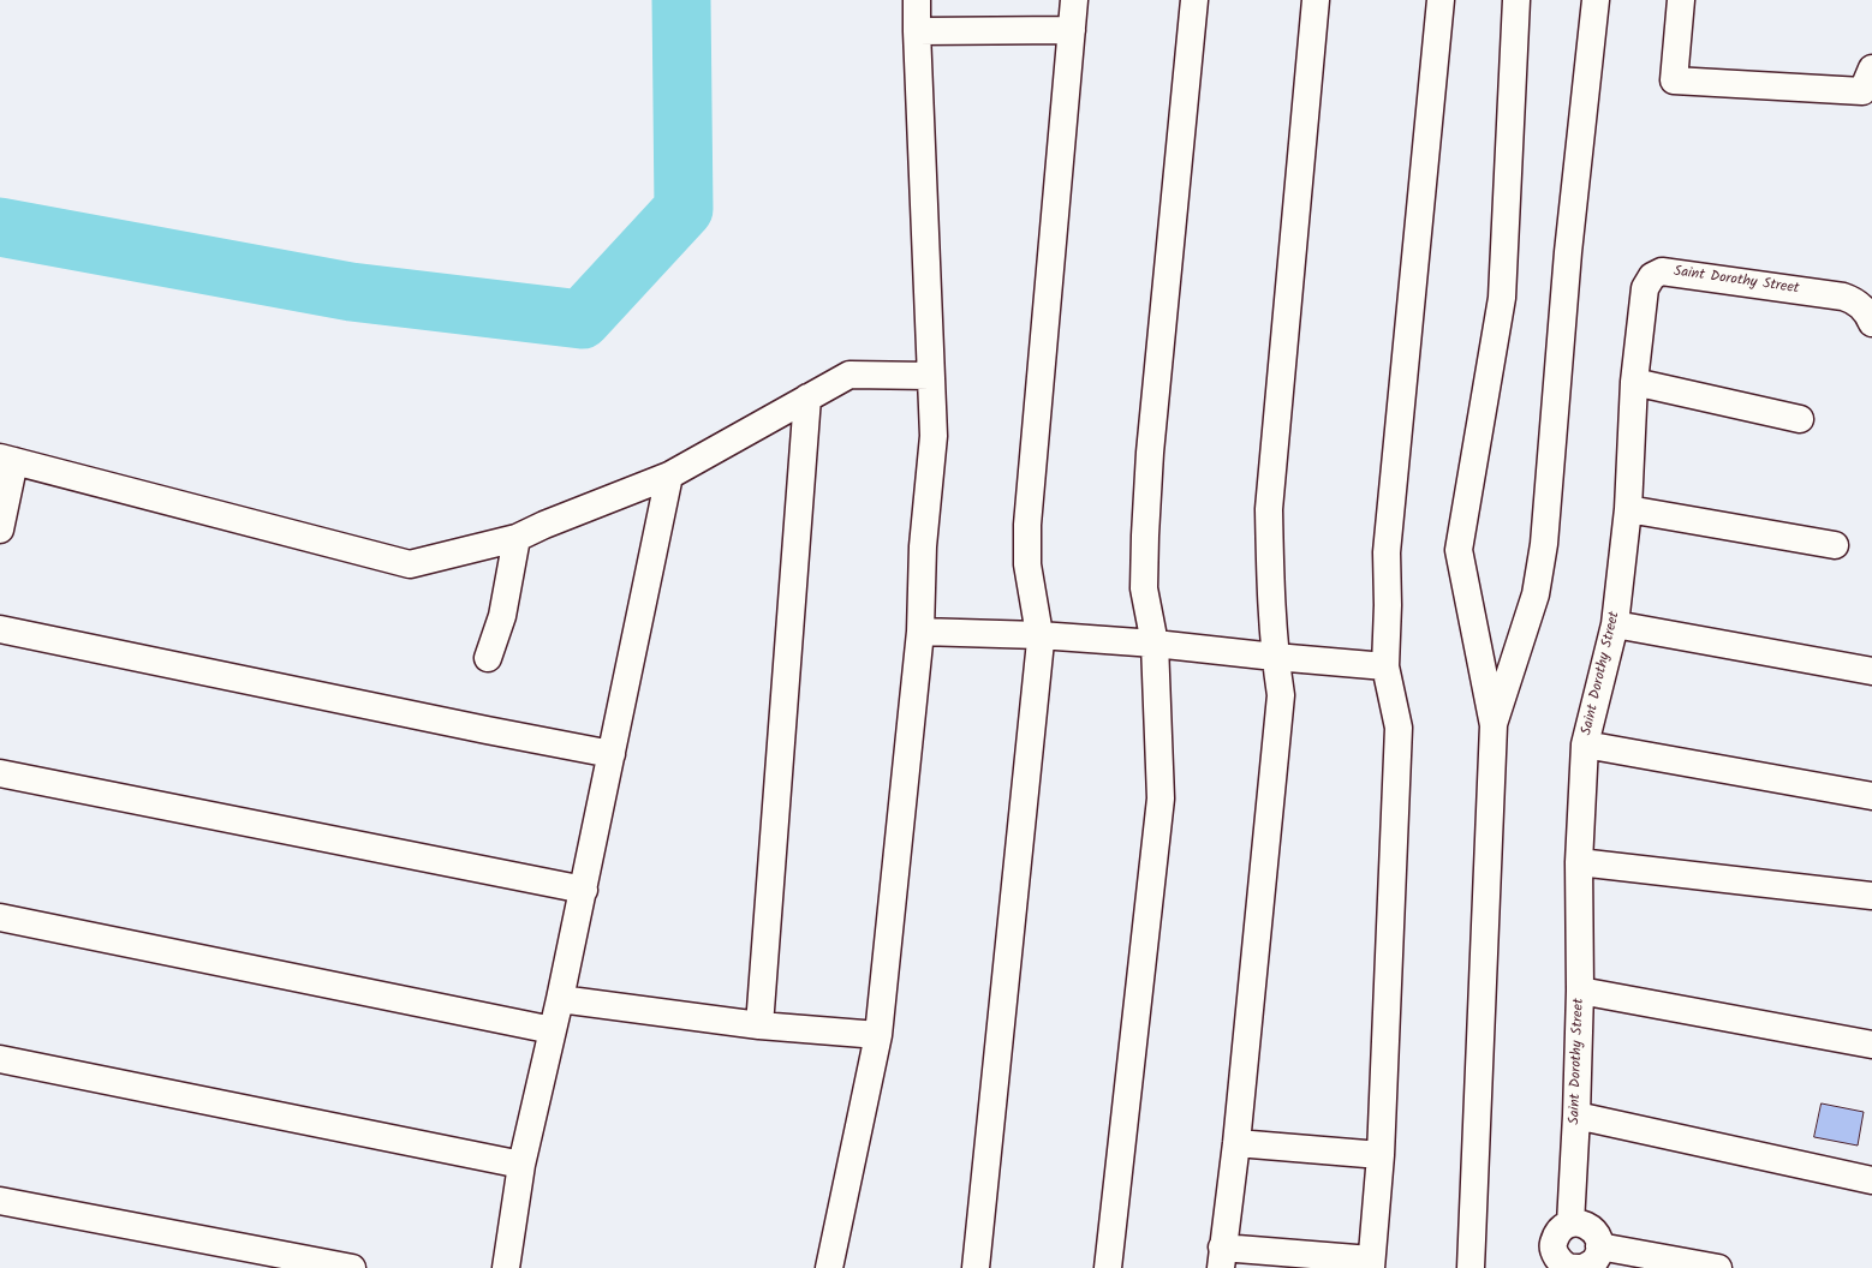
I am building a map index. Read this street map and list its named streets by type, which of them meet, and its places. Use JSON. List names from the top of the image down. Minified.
{"streets":{"street":["Saint Dorothy Street"]}}
